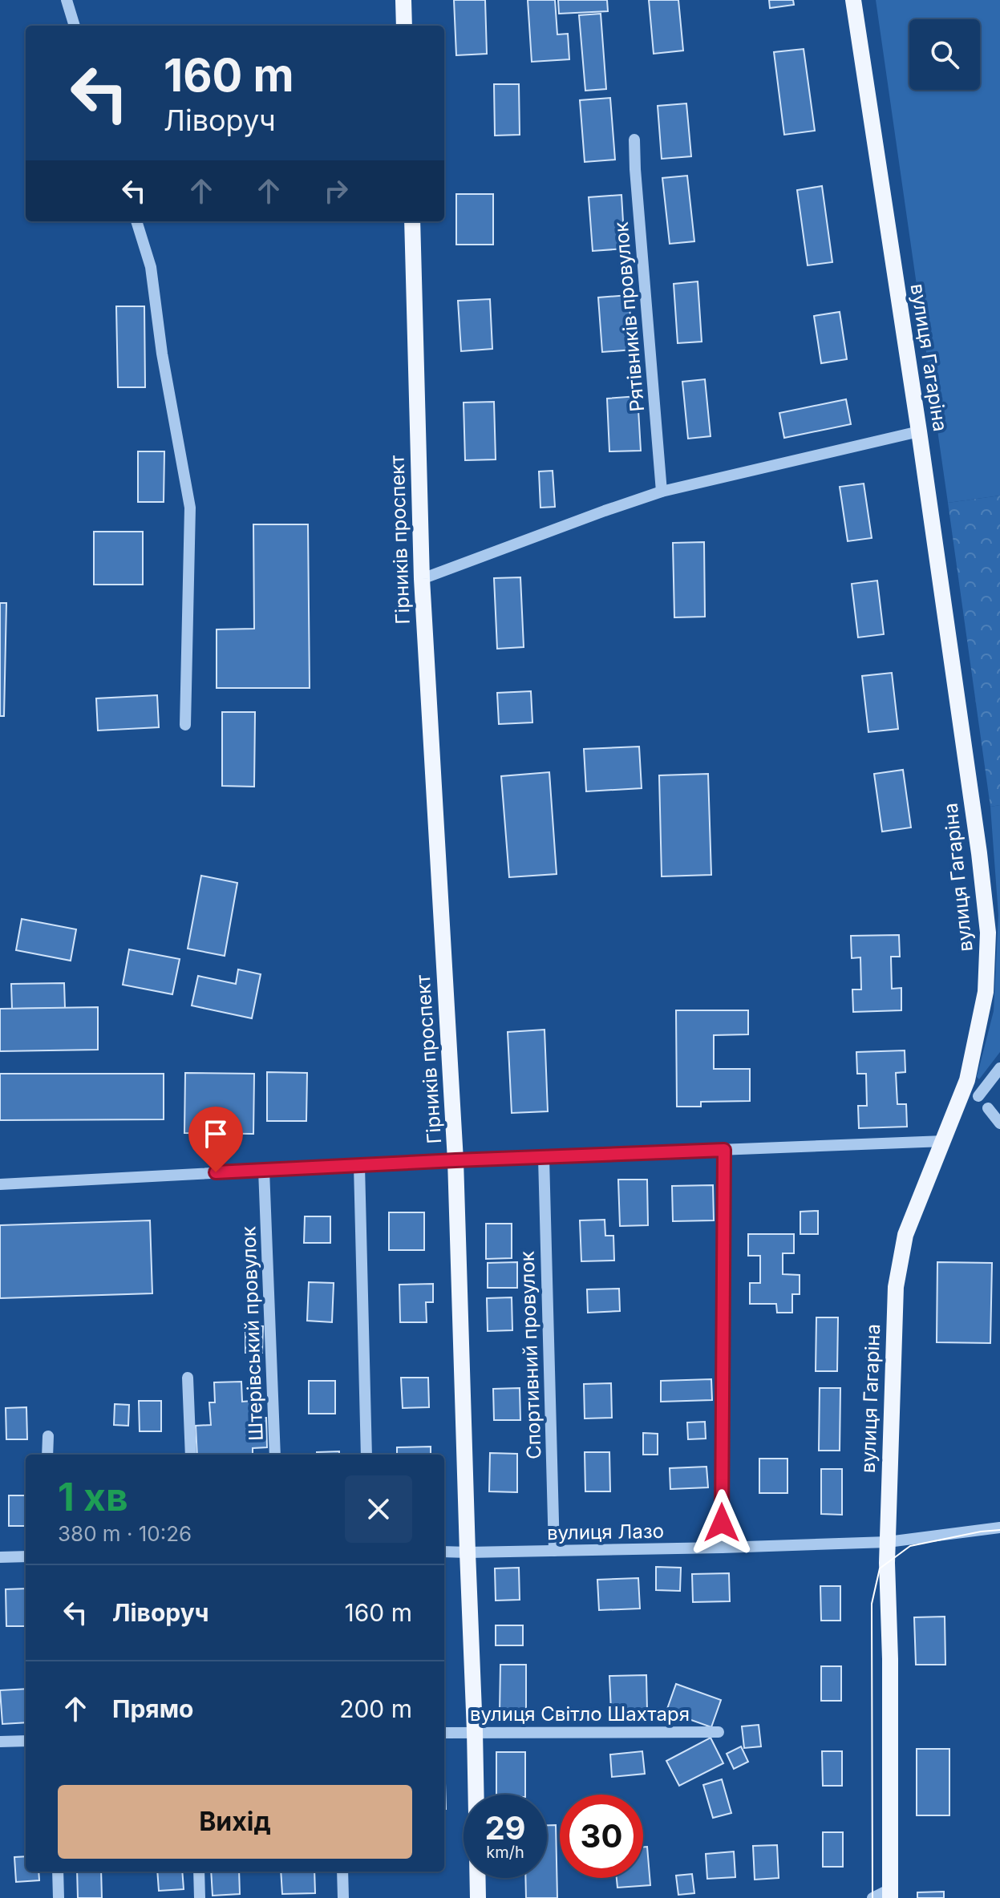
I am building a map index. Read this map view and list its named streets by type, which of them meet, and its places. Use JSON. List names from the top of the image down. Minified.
{"streets":{"main road":["вулиця Гагаріна","Гірників проспект"],"street":["Рятівників провулок","Штерівський провулок","Спортивний провулок","вулиця Лазо","вулиця Світло Шахтаря"]},"crossings":[["вулиця Гагаріна","вулиця Лазо"],["Гірників проспект","вулиця Лазо"],["Гірників проспект","вулиця Світло Шахтаря"],["Спортивний провулок","вулиця Лазо"]],"page":{"turn":["160 m","Ліворуч"],"heading":["1 хв","380 m · 10:26"],"list":[{"name":"Ліворуч","value":"160 m"},{"name":"Прямо","value":"200 m"}],"buttons":"Вихід","speed":"29 km/h","limit":"30"}}
